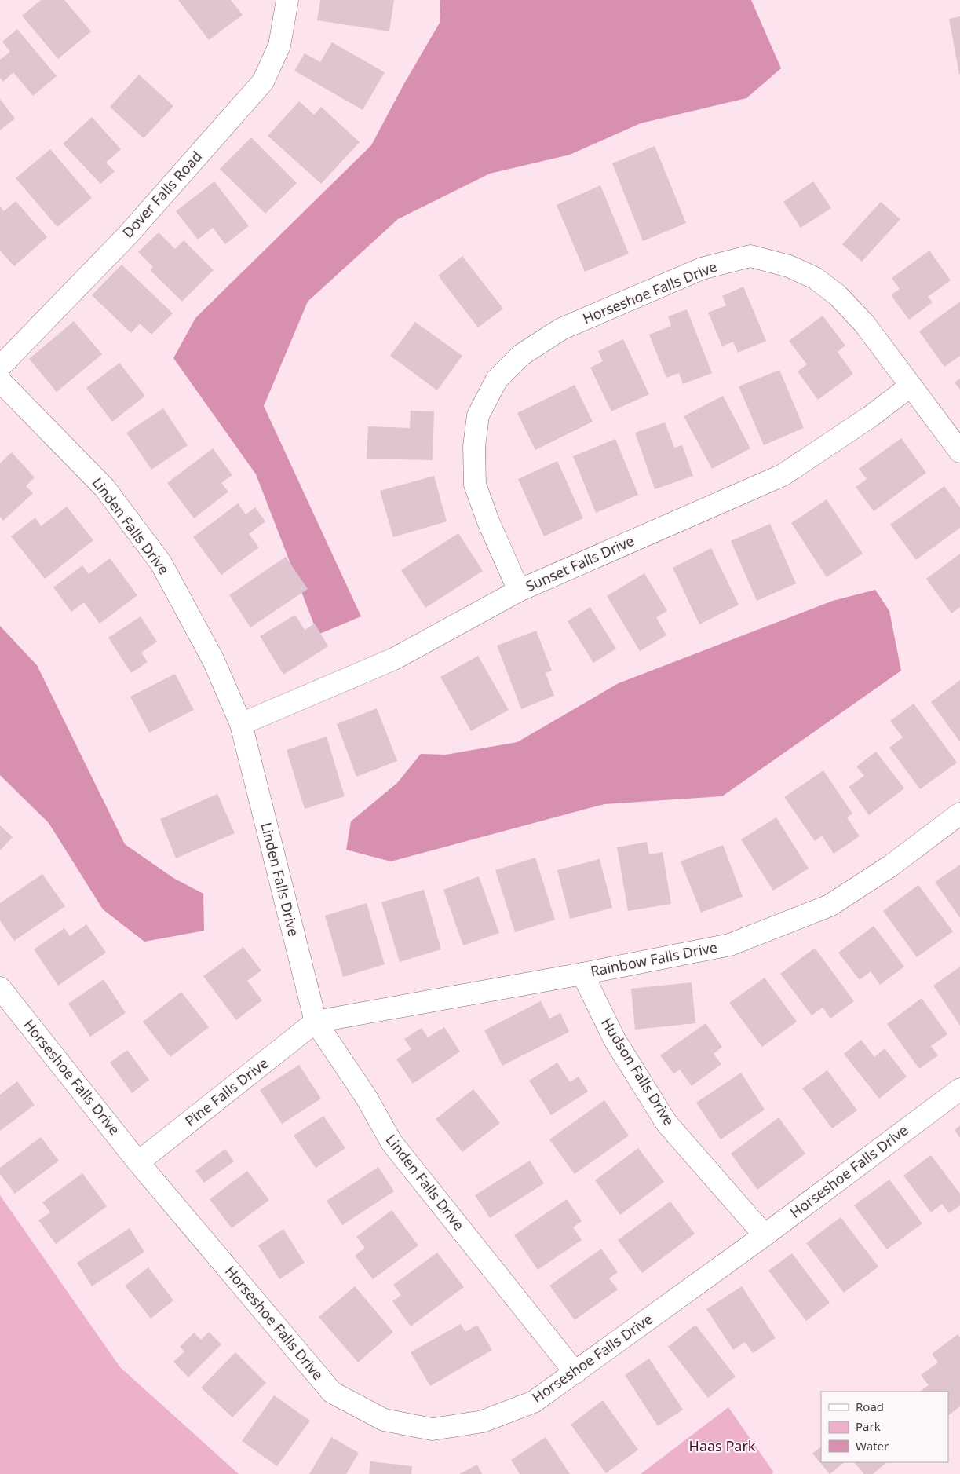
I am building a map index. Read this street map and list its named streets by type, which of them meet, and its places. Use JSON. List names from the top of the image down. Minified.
{"streets":{"street":["Dover Falls Road","Horseshoe Falls Drive","Linden Falls Drive","Sunset Falls Drive","Rainbow Falls Drive","Hudson Falls Drive","Pine Falls Drive"]},"crossings":[["Horseshoe Falls Drive","Linden Falls Drive"],["Horseshoe Falls Drive","Sunset Falls Drive"],["Horseshoe Falls Drive","Hudson Falls Drive"],["Horseshoe Falls Drive","Pine Falls Drive"],["Linden Falls Drive","Sunset Falls Drive"],["Linden Falls Drive","Rainbow Falls Drive"],["Linden Falls Drive","Pine Falls Drive"],["Rainbow Falls Drive","Hudson Falls Drive"],["Rainbow Falls Drive","Pine Falls Drive"]],"parks":["Haas Park"],"legend":["Road","Park","Water"]}
